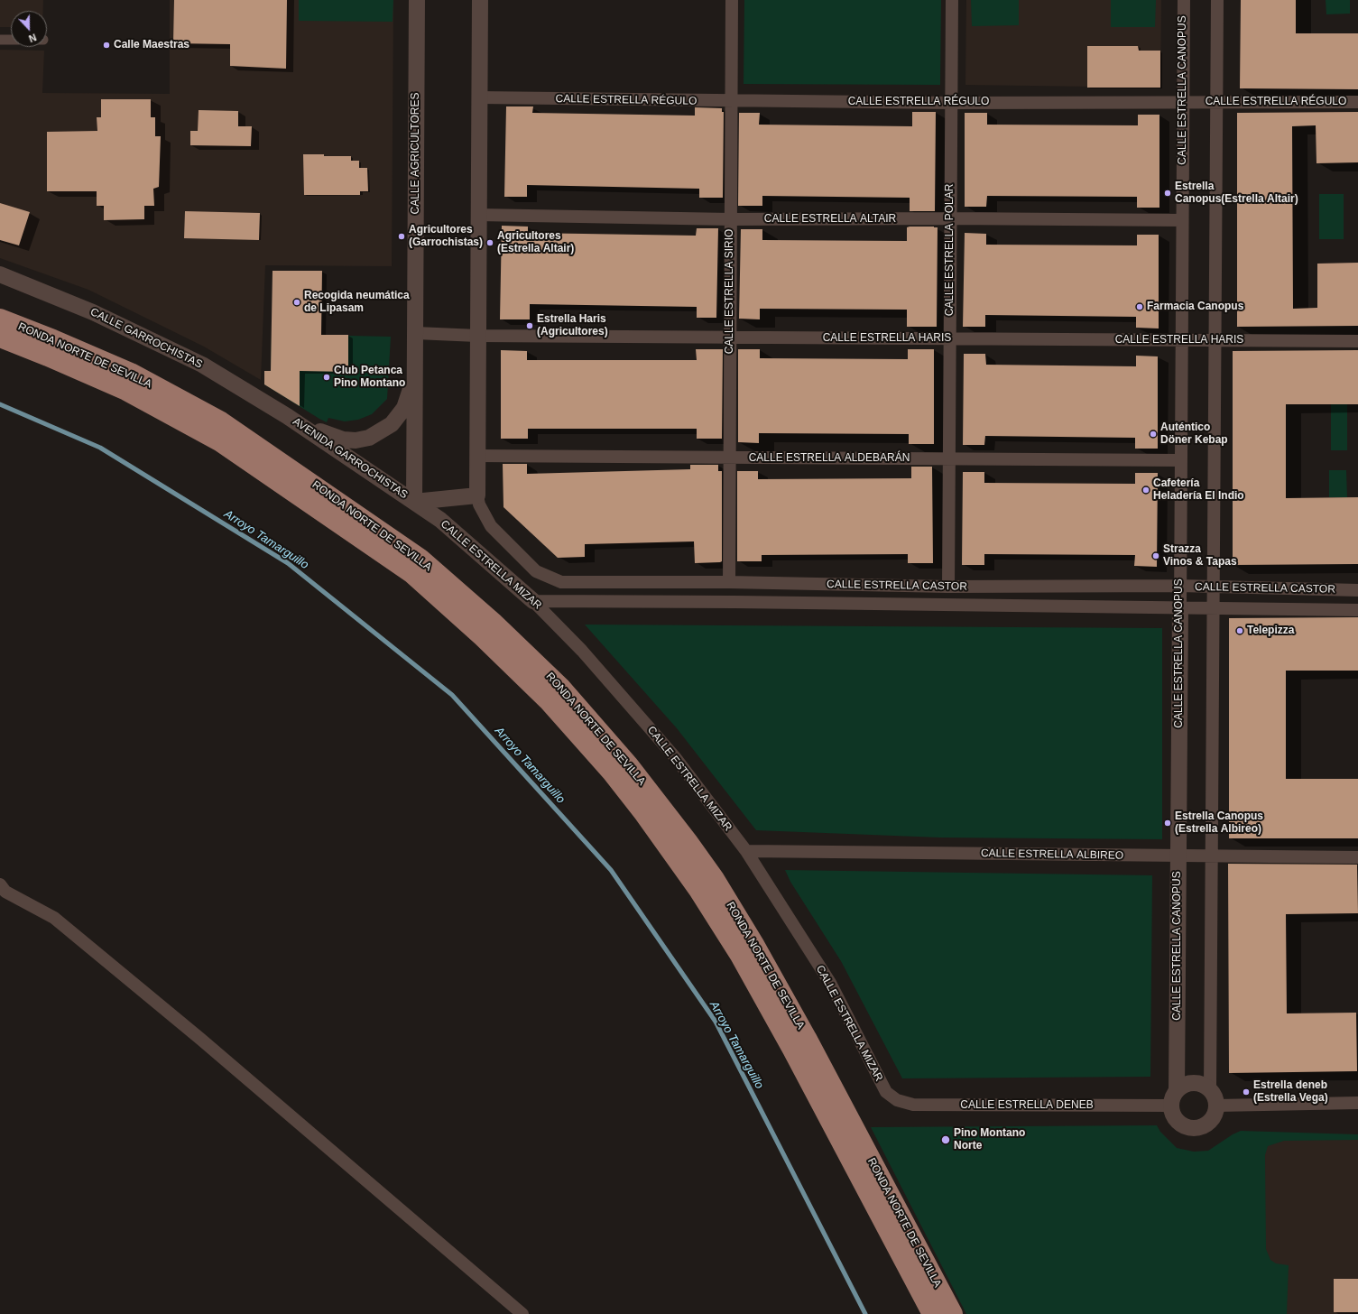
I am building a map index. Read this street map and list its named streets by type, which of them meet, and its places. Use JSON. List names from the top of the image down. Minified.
{"streets":{"highway":["RONDA NORTE DE SEVILLA"],"street":["CALLE ESTRELLA CANOPUS","CALLE ESTRELLA RÉGULO","CALLE AGRICULTORES","CALLE ESTRELLA ALTAIR","CALLE ESTRELLA POLAR","CALLE ESTRELLA SIRIO","CALLE GARROCHISTAS","CALLE ESTRELLA HARIS","AVENIDA GARROCHISTAS","CALLE ESTRELLA ALDEBARÁN","CALLE ESTRELLA MIZAR","CALLE ESTRELLA CASTOR","CALLE ESTRELLA ALBIREO","CALLE ESTRELLA DENEB"]},"crossings":[["CALLE ESTRELLA CANOPUS","CALLE ESTRELLA RÉGULO"],["CALLE ESTRELLA CANOPUS","CALLE ESTRELLA ALTAIR"],["CALLE ESTRELLA CANOPUS","CALLE ESTRELLA HARIS"],["CALLE ESTRELLA CANOPUS","CALLE ESTRELLA ALDEBARÁN"],["CALLE ESTRELLA CANOPUS","CALLE ESTRELLA CASTOR"],["CALLE ESTRELLA CANOPUS","CALLE ESTRELLA ALBIREO"],["CALLE ESTRELLA CANOPUS","CALLE ESTRELLA DENEB"],["CALLE ESTRELLA RÉGULO","CALLE ESTRELLA POLAR"],["CALLE ESTRELLA RÉGULO","CALLE ESTRELLA SIRIO"],["CALLE AGRICULTORES","CALLE ESTRELLA HARIS"],["CALLE AGRICULTORES","AVENIDA GARROCHISTAS"],["CALLE AGRICULTORES","CALLE ESTRELLA MIZAR"],["CALLE ESTRELLA ALTAIR","CALLE ESTRELLA POLAR"],["CALLE ESTRELLA ALTAIR","CALLE ESTRELLA SIRIO"],["CALLE ESTRELLA POLAR","CALLE ESTRELLA HARIS"],["CALLE ESTRELLA POLAR","CALLE ESTRELLA ALDEBARÁN"],["CALLE ESTRELLA POLAR","CALLE ESTRELLA CASTOR"],["CALLE ESTRELLA SIRIO","CALLE ESTRELLA HARIS"],["CALLE ESTRELLA SIRIO","CALLE ESTRELLA ALDEBARÁN"],["CALLE ESTRELLA SIRIO","CALLE ESTRELLA CASTOR"],["CALLE GARROCHISTAS","AVENIDA GARROCHISTAS"],["AVENIDA GARROCHISTAS","CALLE ESTRELLA MIZAR"],["CALLE ESTRELLA MIZAR","CALLE ESTRELLA CASTOR"],["CALLE ESTRELLA MIZAR","CALLE ESTRELLA ALBIREO"],["CALLE ESTRELLA MIZAR","CALLE ESTRELLA DENEB"]],"water":["Arroyo Tamarguillo"],"places":["Calle Maestras","Estrella Canopus(Estrella Altair)","Agricultores (Garrochistas)","Agricultores (Estrella Altair)","Recogida neumática de Lipasam","Farmacia Canopus","Estrella Haris (Agricultores)","Club Petanca Pino Montano","Auténtico Döner Kebap","Cafetería Heladería El Indio","Strazza Vinos & Tapas","Telepizza","Estrella Canopus (Estrella Albireo)","Estrella deneb (Estrella Vega)","Pino Montano Norte"],"north":"bottom"}
